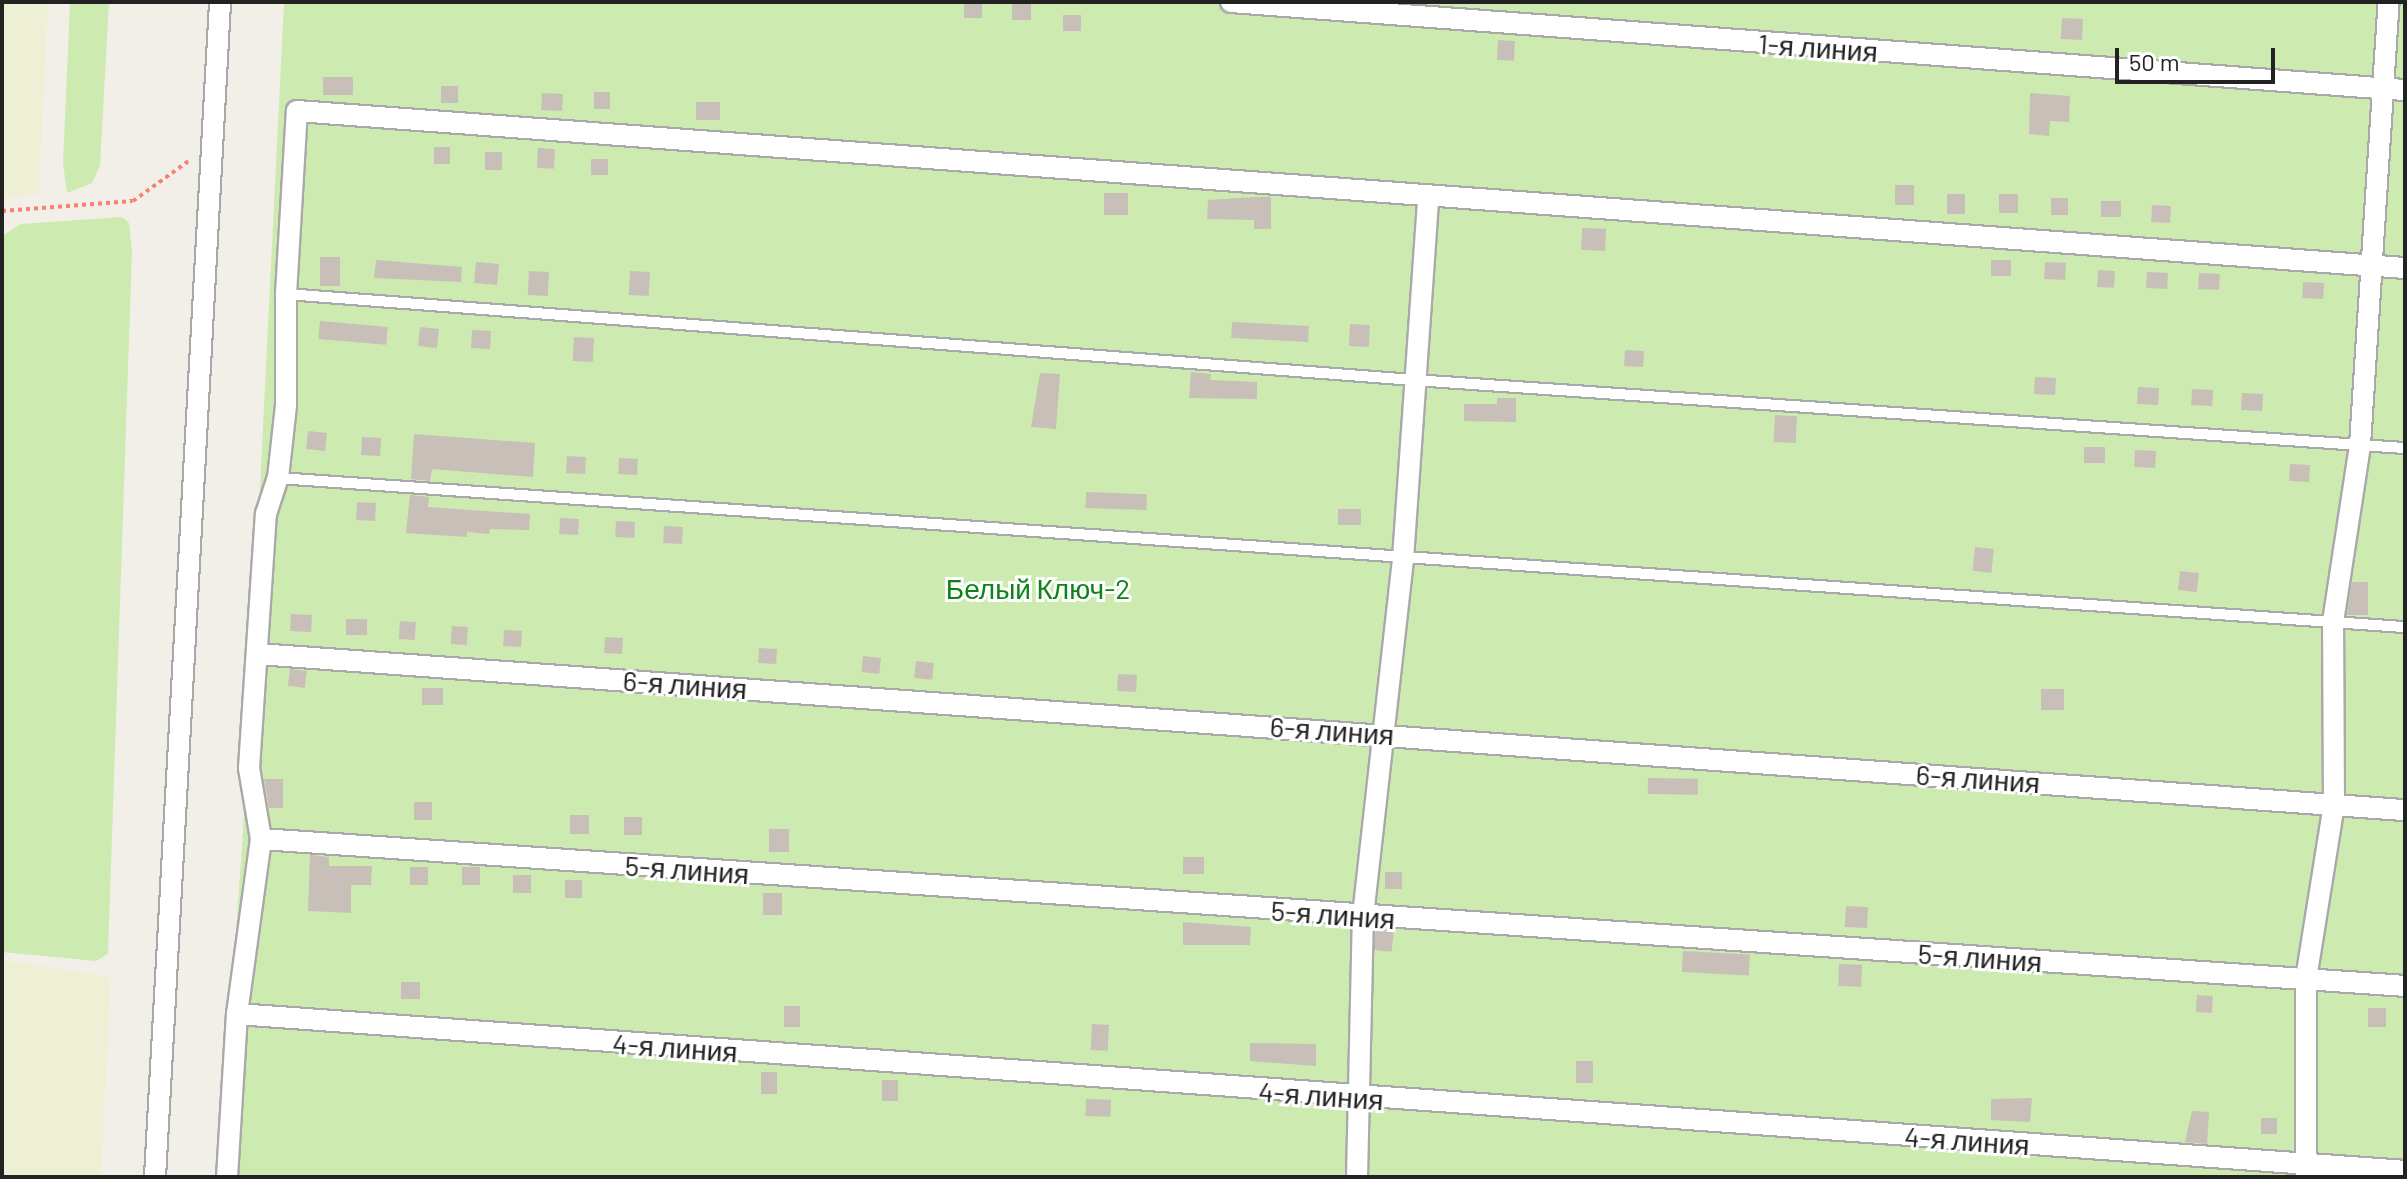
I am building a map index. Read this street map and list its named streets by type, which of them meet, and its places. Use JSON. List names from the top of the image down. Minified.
{"streets":{"street":["1-я линия","6-я линия","5-я линия","4-я линия"]},"parks":["Белый Ключ-2"],"scale_bar":"50 m"}
